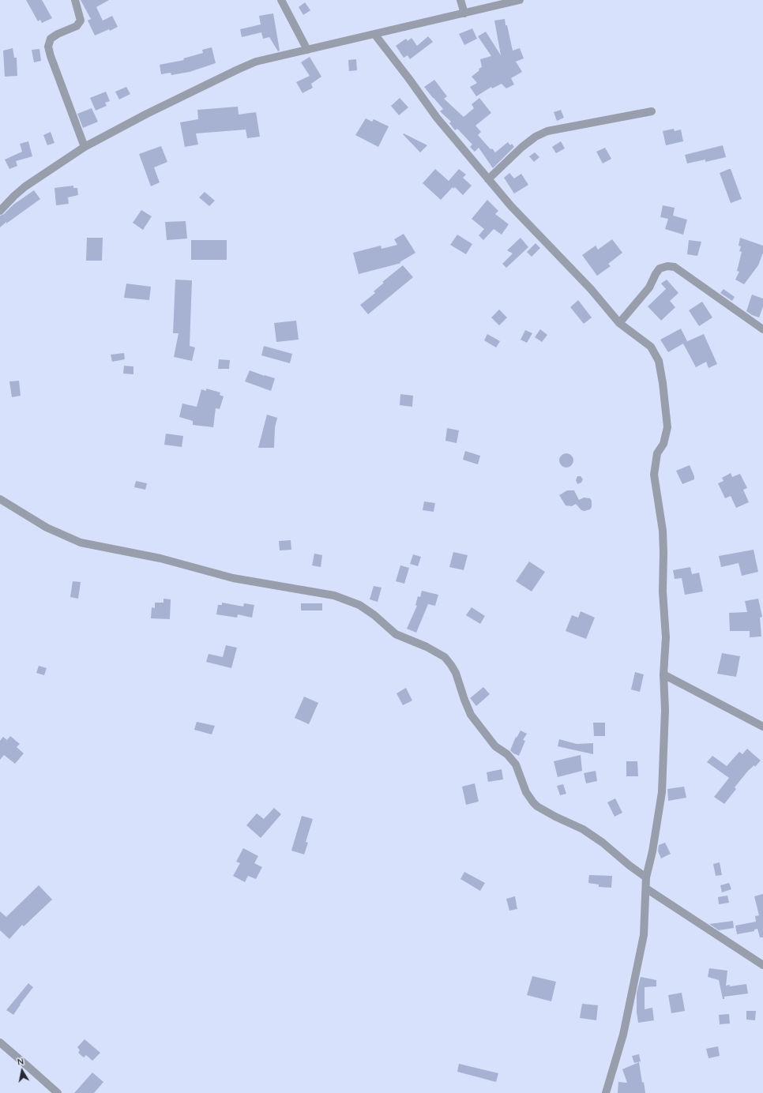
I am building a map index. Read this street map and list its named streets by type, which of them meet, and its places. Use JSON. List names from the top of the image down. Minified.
{"north":"top"}
